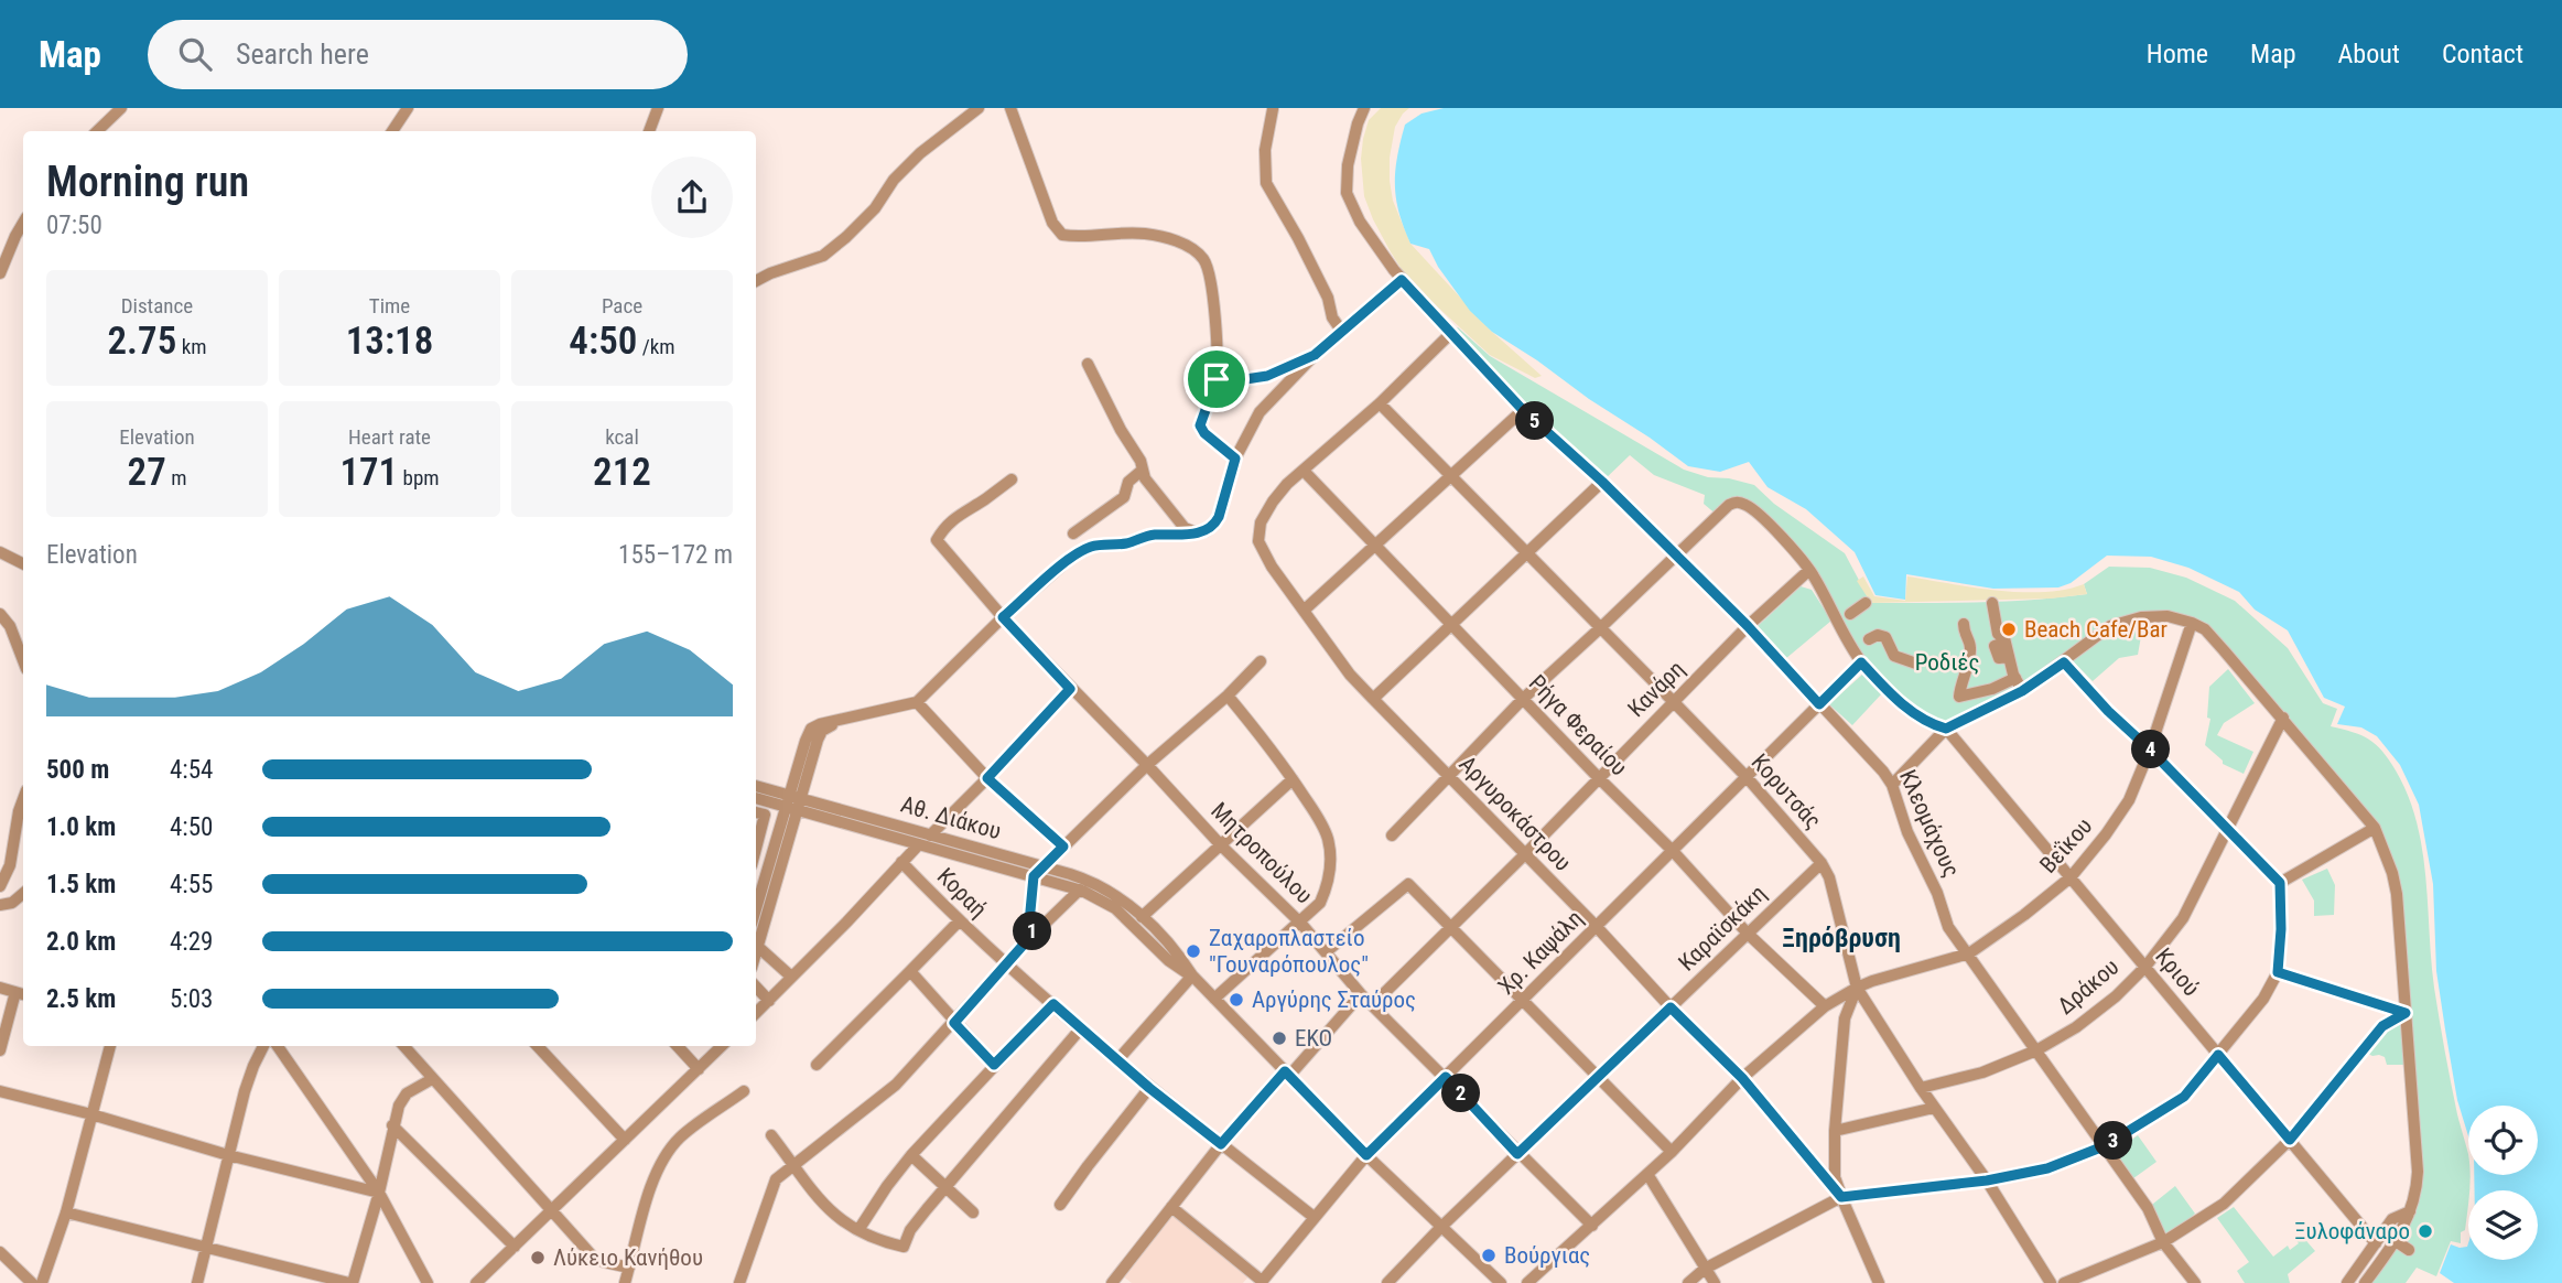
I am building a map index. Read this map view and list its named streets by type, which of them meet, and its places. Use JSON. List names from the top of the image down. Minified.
{"streets":{"street":["Κανάρη","Ρήγα Φεραίου","Κορυτσάς","Αργυροκάστρου","Αθ. Διάκου","Κλεομάχους","Βεΐκου","Μητροπούλου","Κοραή","Καραϊσκάκη","Χρ. Καψάλη","Κριού","Δράκου"]},"crossings":[["Κανάρη","Ρήγα Φεραίου"],["Κανάρη","Κορυτσάς"],["Κανάρη","Αργυροκάστρου"],["Κανάρη","Κλεομάχους"],["Κανάρη","Μητροπούλου"],["Ρήγα Φεραίου","Αργυροκάστρου"],["Ρήγα Φεραίου","Βεΐκου"],["Ρήγα Φεραίου","Καραϊσκάκη"],["Ρήγα Φεραίου","Χρ. Καψάλη"],["Κορυτσάς","Βεΐκου"],["Κορυτσάς","Καραϊσκάκη"],["Κορυτσάς","Χρ. Καψάλη"],["Κορυτσάς","Δράκου"],["Αργυροκάστρου","Βεΐκου"],["Αργυροκάστρου","Καραϊσκάκη"],["Αργυροκάστρου","Χρ. Καψάλη"],["Αθ. Διάκου","Καραϊσκάκη"],["Αθ. Διάκου","Χρ. Καψάλη"],["Κλεομάχους","Βεΐκου"],["Κλεομάχους","Χρ. Καψάλη"],["Κλεομάχους","Δράκου"],["Βεΐκου","Μητροπούλου"],["Βεΐκου","Κριού"],["Μητροπούλου","Καραϊσκάκη"],["Μητροπούλου","Χρ. Καψάλη"],["Κοραή","Χρ. Καψάλη"],["Κριού","Δράκου"]],"districts":["Ξηρόβρυση"],"parks":["Ροδιές"],"places":["Beach Cafe/Bar","Ζαχαροπλαστείο \"Γουναρόπουλος\"","Αργύρης Σταύρος","ΕΚΟ","Ξυλοφάναρο","Βούργιας","Λύκειο Κανήθου"],"page":{"header":"Map","search":"Search here","nav":["Home","Map","About","Contact"],"heading":["Morning run","07:50"],"stats":[["Distance","2.75 km"],["Time","13:18"],["Pace","4:50 /km"],["Elevation","27 m"],["Heart rate","171 bpm"],["kcal","212"]],"pins":["5","4","1","2","3"],"chart":["Elevation","155–172 m"],"list":[{"name":"500 m","note":"4:54"},{"name":"1.0 km","note":"4:50"},{"name":"1.5 km","note":"4:55"},{"name":"2.0 km","note":"4:29"},{"name":"2.5 km","note":"5:03"}]}}
